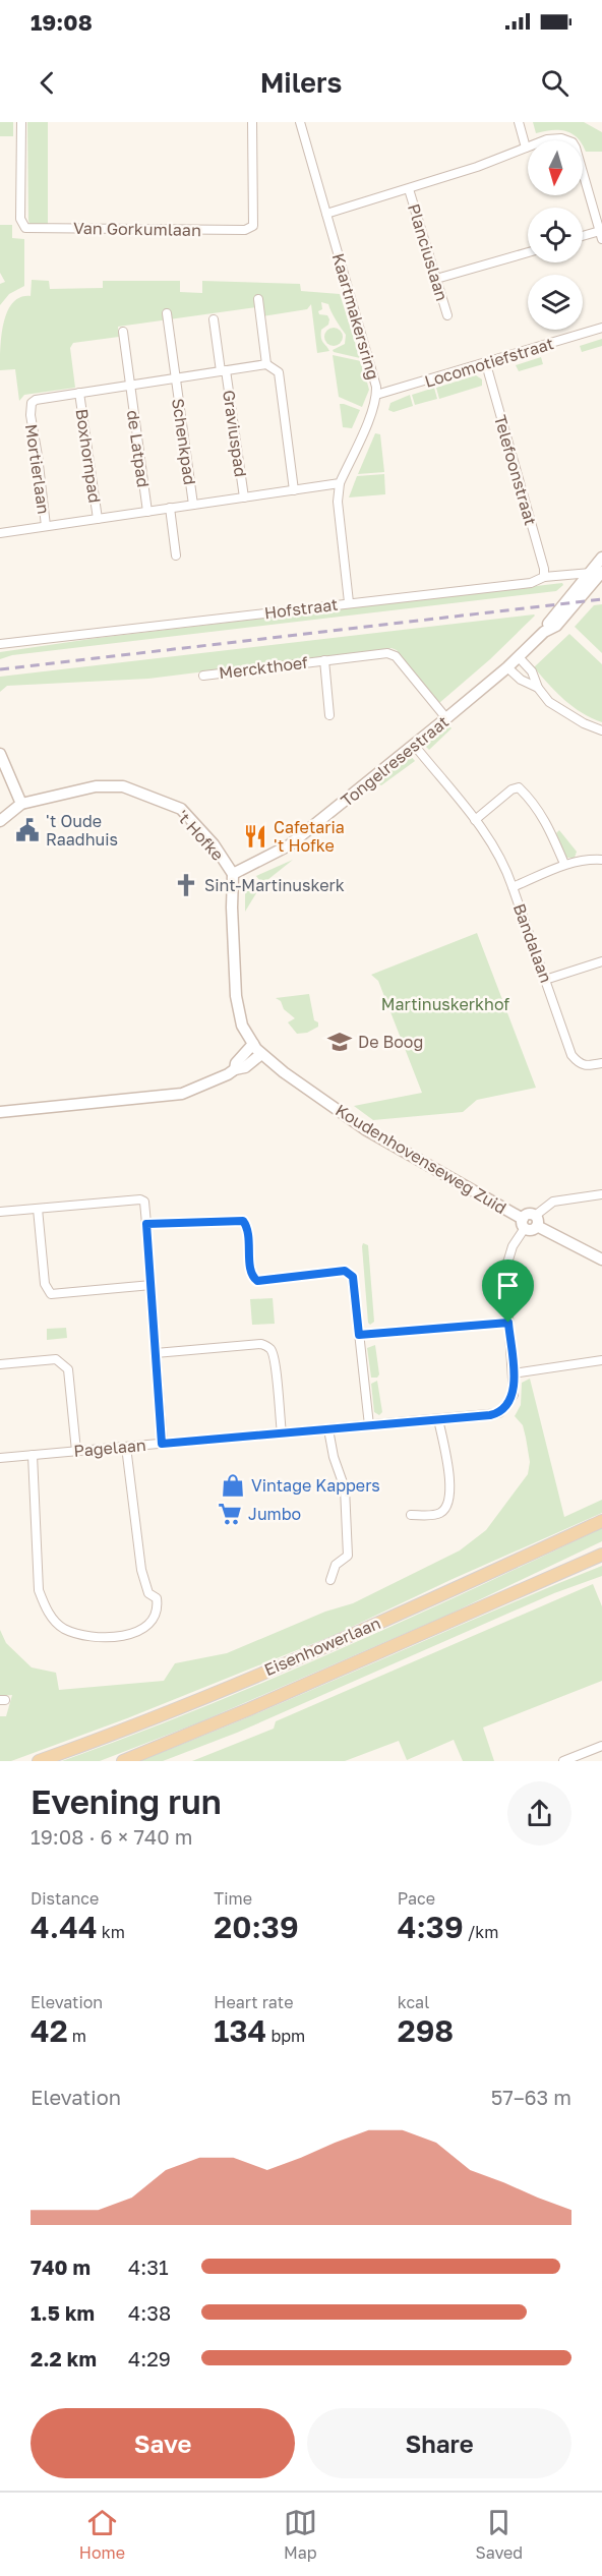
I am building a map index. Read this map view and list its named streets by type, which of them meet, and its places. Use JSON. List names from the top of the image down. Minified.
{"streets":{"main road":["Tongelresestraat","'t Hofke","Koudenhovenseweg Zuid","Eisenhowerlaan"],"street":["Van Gorkumlaan","Planciuslaan","Kaartmakersring","Locomotiefstraat","Graviuspad","Schenkpad","de Latpad","Boxhornpad","Mortierlaan","Telefoonstraat","Hofstraat","Merckthoef","Bandalaan","Pagelaan"]},"crossings":[["Kaartmakersring","Locomotiefstraat"],["Locomotiefstraat","Telefoonstraat"],["Graviuspad","Mortierlaan"],["Schenkpad","Mortierlaan"],["de Latpad","Mortierlaan"],["Boxhornpad","Mortierlaan"],["Telefoonstraat","Hofstraat"],["Hofstraat","Tongelresestraat"],["Merckthoef","Tongelresestraat"],["Tongelresestraat","'t Hofke"],["'t Hofke","Koudenhovenseweg Zuid"],["Koudenhovenseweg Zuid","Pagelaan"]],"parks":["Martinuskerkhof"],"places":{"public building":["'t Oude Raadhuis"],"restaurant":["Cafetaria 't Hofke"],"church":["Sint-Martinuskerk"],"school or university":["De Boog"],"shop":["Vintage Kappers"],"supermarket":["Jumbo"]},"north":"bottom","page":{"status":"19:08","header":"Milers","heading":["Evening run","19:08 · 6 × 740 m"],"stats":[["Distance","4.44 km"],["Time","20:39"],["Pace","4:39 /km"],["Elevation","42 m"],["Heart rate","134 bpm"],["kcal","298"]],"chart":["Elevation","57–63 m"],"list":[{"name":"740 m","note":"4:31"},{"name":"1.5 km","note":"4:38"},{"name":"2.2 km","note":"4:29"}],"buttons":["Save","Share"],"tabs":["Home","Map","Saved"]}}
